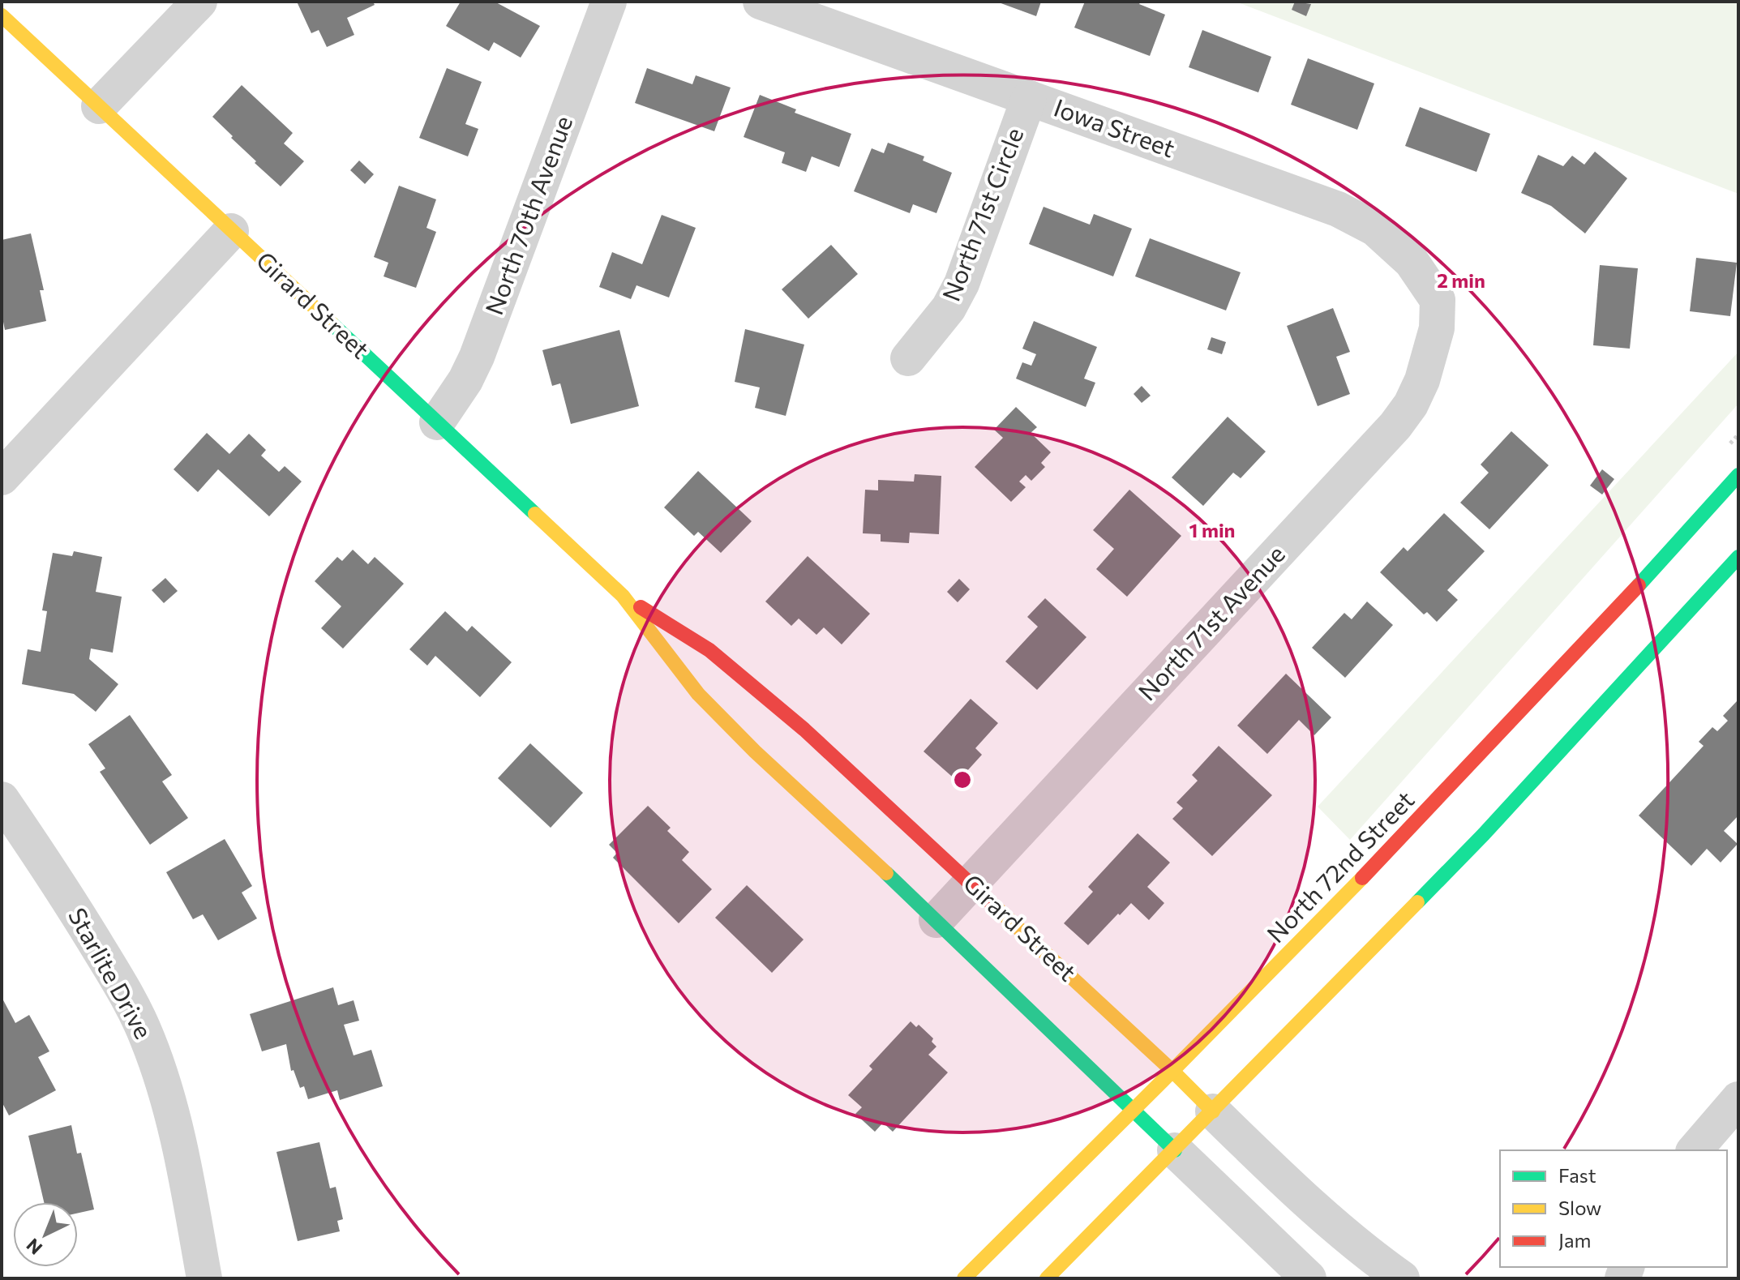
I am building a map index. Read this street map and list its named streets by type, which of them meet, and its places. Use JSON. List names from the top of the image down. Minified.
{"streets":{"street":["Iowa Street","North 71st Circle","North 70th Avenue","Girard Street","North 71st Avenue","North 72nd Street","Starlite Drive"]},"crossings":[["Iowa Street","North 71st Circle"],["Iowa Street","North 71st Avenue"],["North 70th Avenue","Girard Street"],["Girard Street","North 71st Avenue"],["Girard Street","North 72nd Street"]],"legend":["Fast","Slow","Jam"],"north":"bottom left","rings":["2 min","1 min"]}
